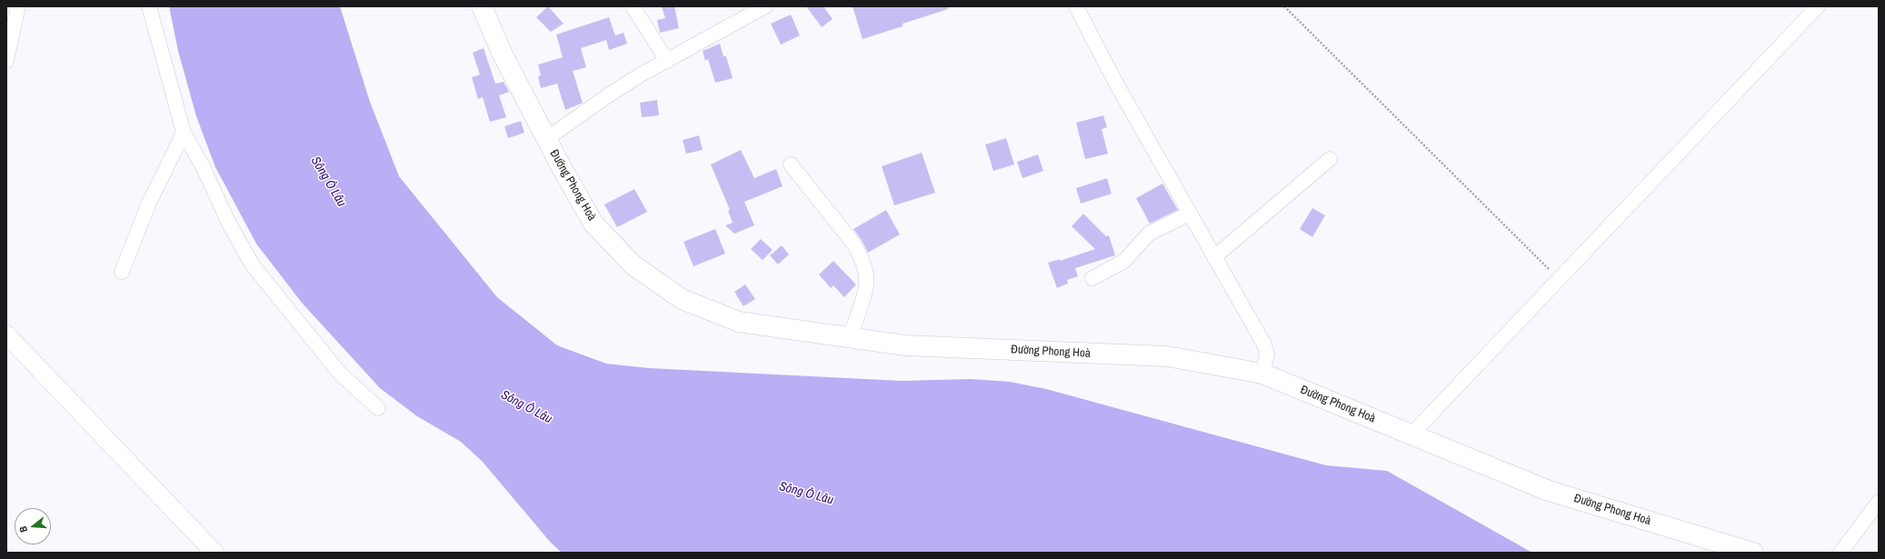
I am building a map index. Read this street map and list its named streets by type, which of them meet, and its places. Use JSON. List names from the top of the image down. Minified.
{"streets":{"main road":["Đường Phong Hoà"]},"water":["Sông Ô Lâu"],"north":"left"}
